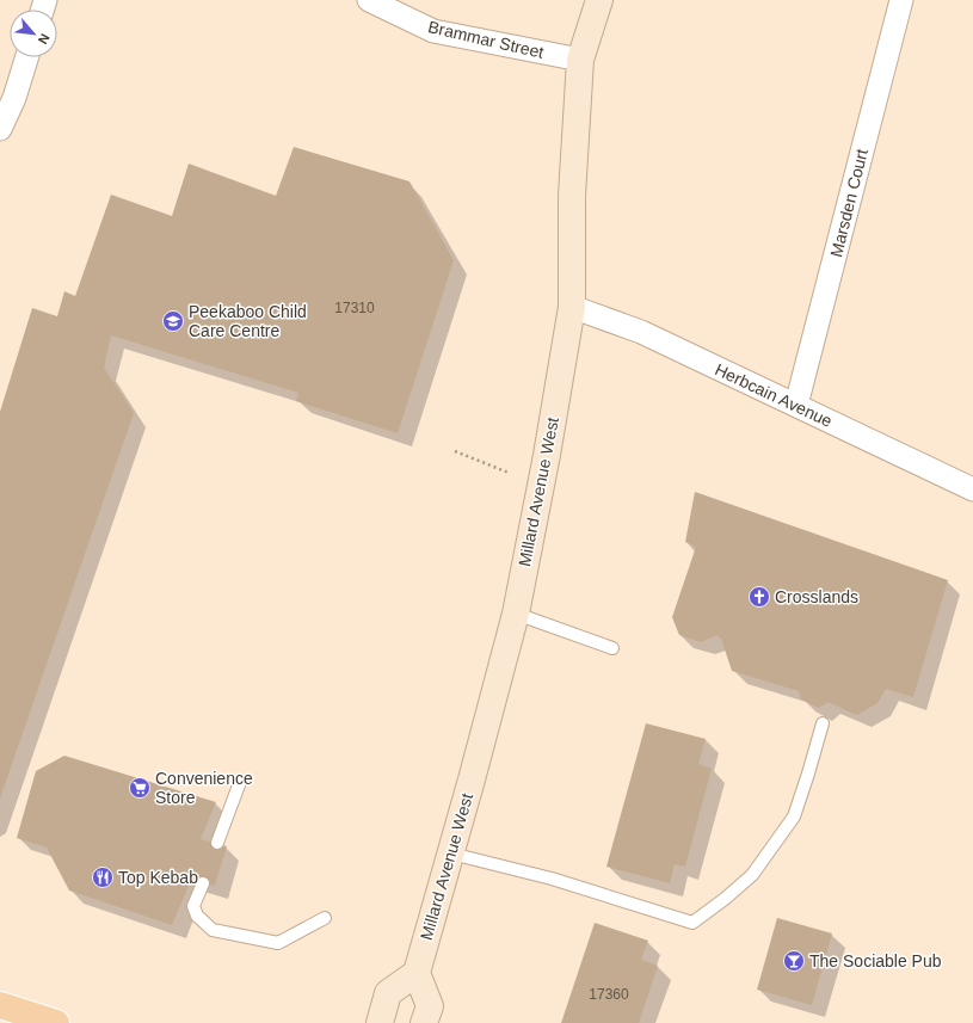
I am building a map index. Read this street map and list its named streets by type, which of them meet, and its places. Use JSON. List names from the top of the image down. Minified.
{"streets":{"main road":["Millard Avenue West"],"street":["Brammar Street","Marsden Court","Herbcain Avenue"]},"crossings":[["Brammar Street","Millard Avenue West"],["Marsden Court","Herbcain Avenue"],["Herbcain Avenue","Millard Avenue West"]],"places":{"school or university":["Peekaboo Child Care Centre"],"church":["Crosslands"],"supermarket":["Convenience Store"],"restaurant":["Top Kebab"],"bar":["The Sociable Pub"]},"house_numbers":["17310","17360"],"north":"bottom right"}
